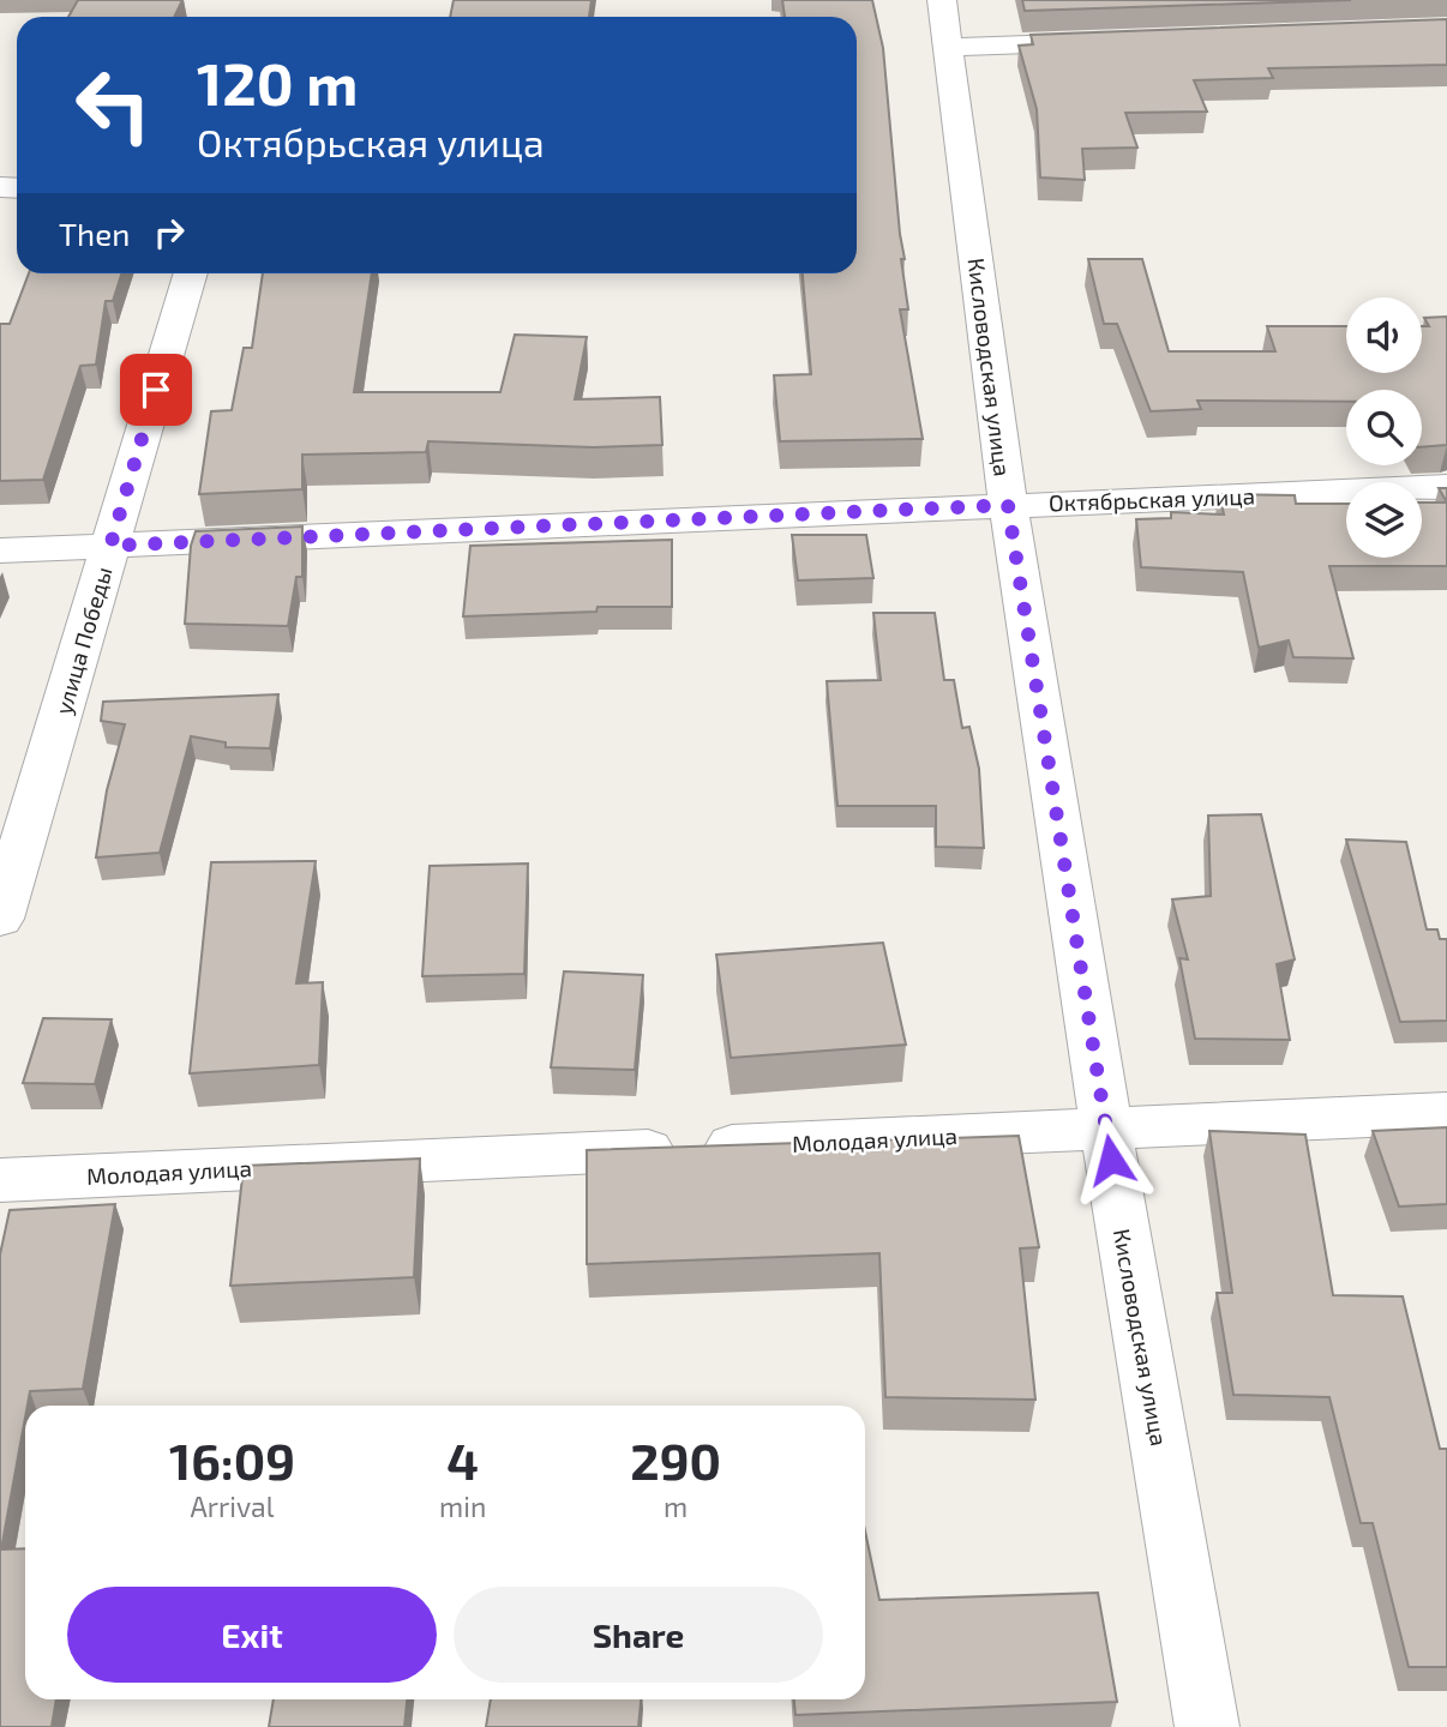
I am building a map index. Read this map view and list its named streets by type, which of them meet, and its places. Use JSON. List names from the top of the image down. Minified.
{"streets":{"street":["Кисловодская улица","Октябрьская улица","улица Победы","Молодая улица"]},"crossings":[["Кисловодская улица","Октябрьская улица"],["Кисловодская улица","Молодая улица"],["Октябрьская улица","улица Победы"]],"page":{"turn":["120 m","Октябрьская улица"],"then":"Then","eta":["16:09","Arrival","4","min","290","m"],"buttons":["Exit","Share"]}}
